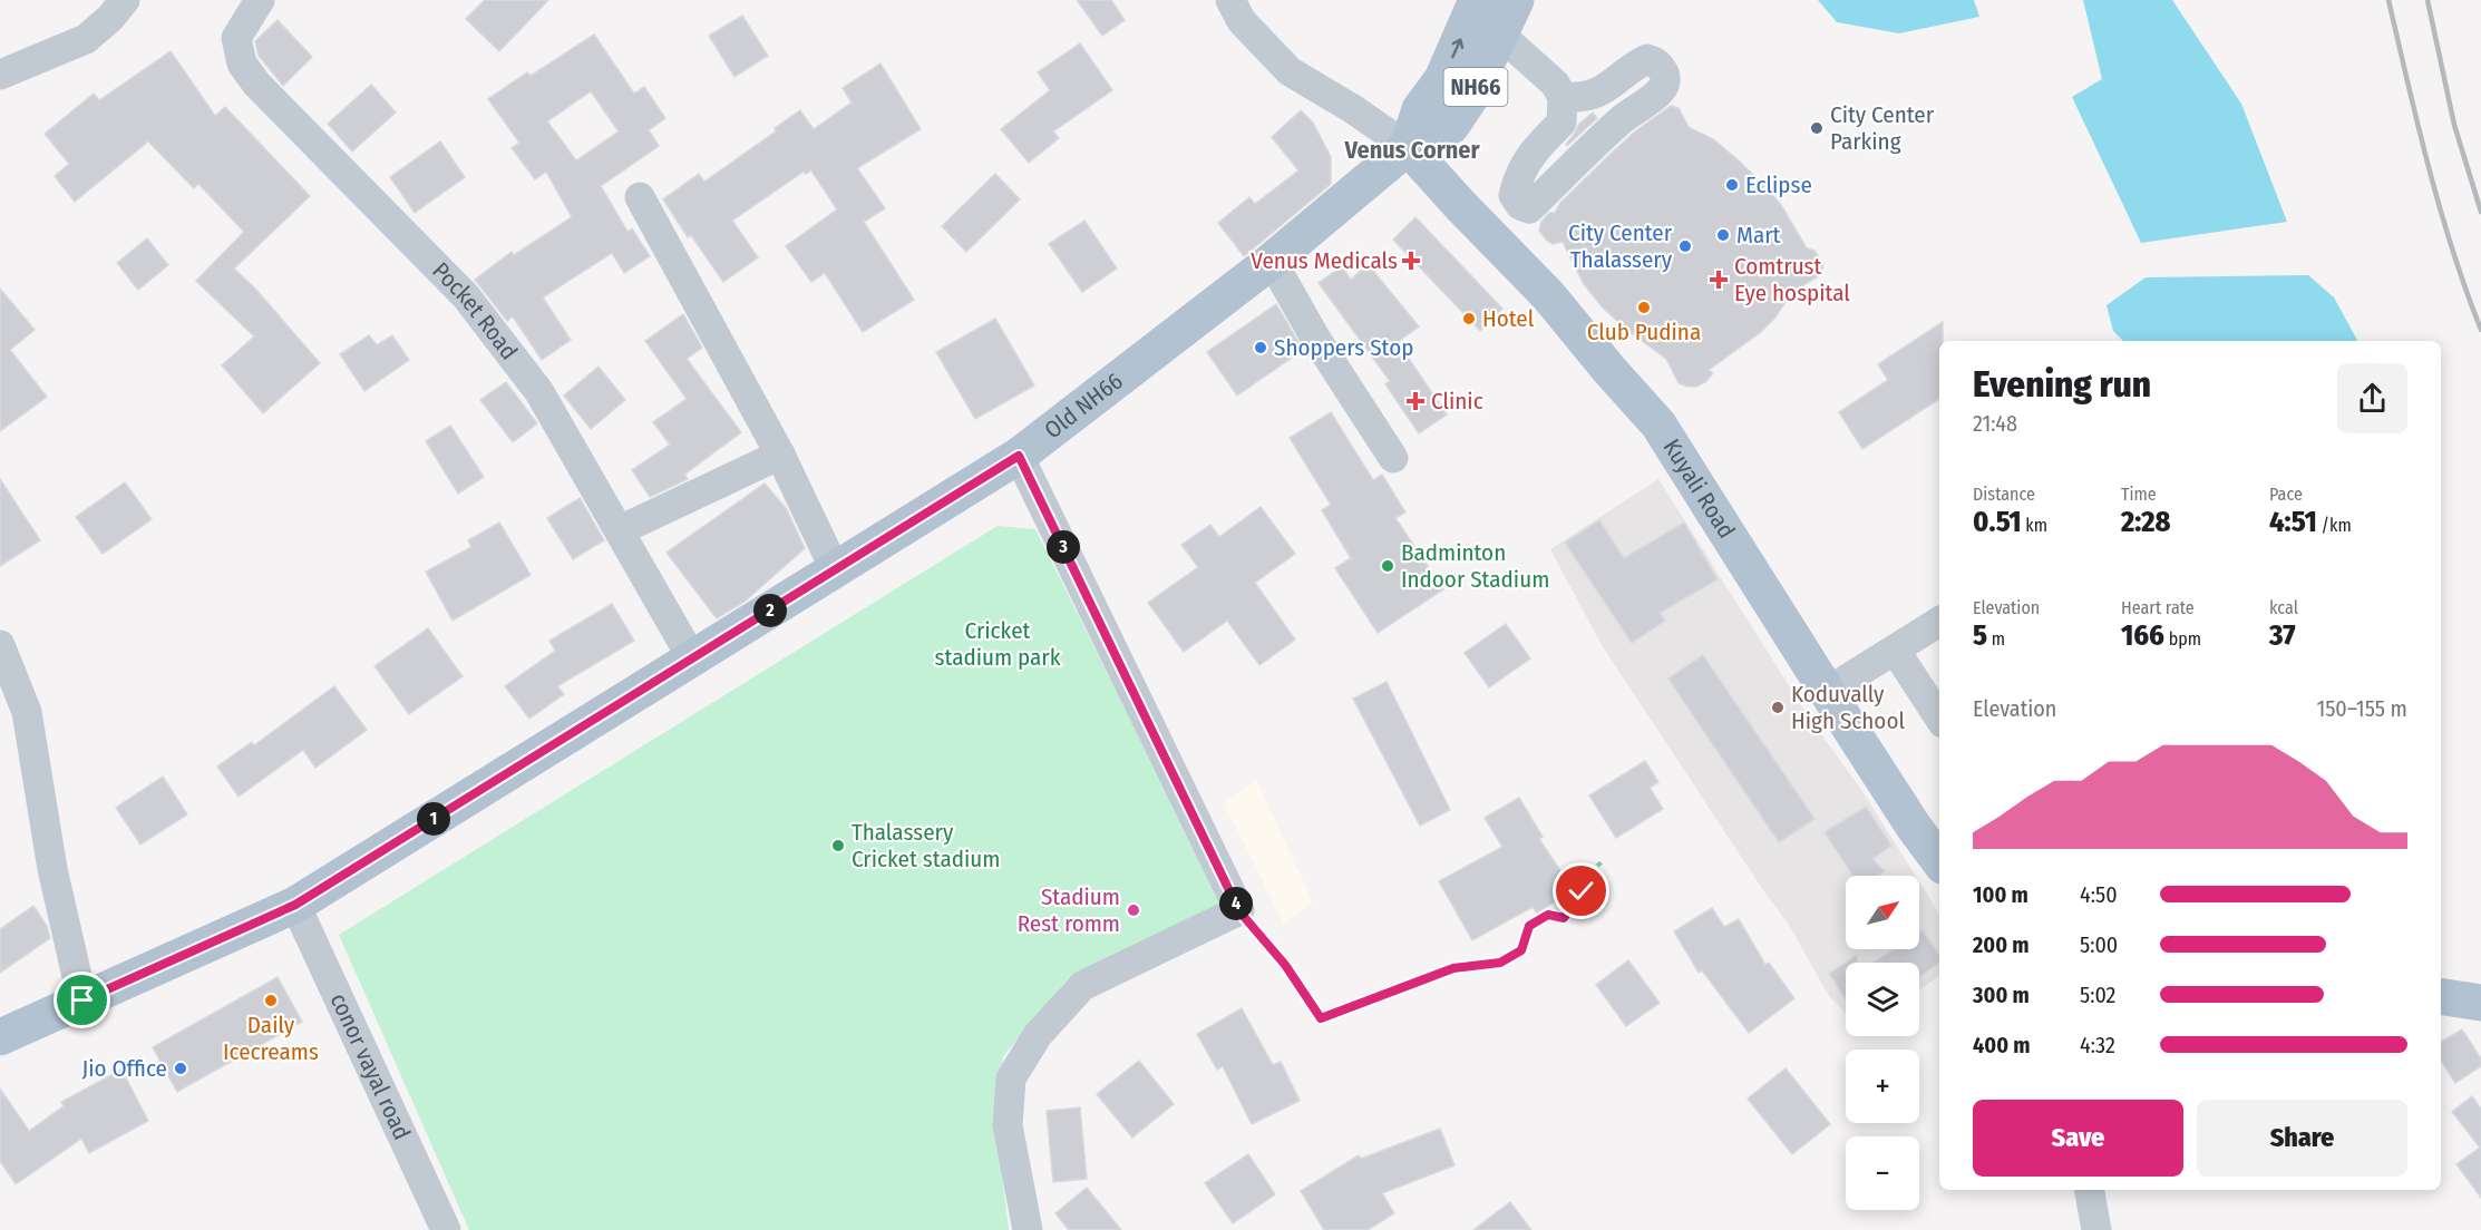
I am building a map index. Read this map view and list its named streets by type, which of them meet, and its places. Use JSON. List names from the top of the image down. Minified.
{"streets":{"main road":["NH66","Old NH66","Kuyali Road"],"street":["Pocket Road","conor vayal road"]},"crossings":[["NH66","Old NH66"],["NH66","Kuyali Road"],["Pocket Road","Old NH66"],["Old NH66","Kuyali Road"],["Old NH66","conor vayal road"]],"districts":["Venus Corner"],"parks":["Cricket stadium park"],"places":{"other":["City Center Parking","Eclipse","Mart","City Center Thalassery","Club Pudina","Hotel","Shoppers Stop","Badminton Indoor Stadium","Koduvally High School","Thalassery Cricket stadium","Stadium Rest romm","Daily Icecreams","Jio Office"],"health":["Venus Medicals","Comtrust Eye hospital","Clinic"]},"north":"top right","page":{"heading":["Evening run","21:48"],"stats":[["Distance","0.51 km"],["Time","2:28"],["Pace","4:51 /km"],["Elevation","5 m"],["Heart rate","166 bpm"],["kcal","37"]],"pins":["3","2","1","4"],"chart":["Elevation","150–155 m"],"list":[{"name":"100 m","note":"4:50"},{"name":"200 m","note":"5:00"},{"name":"300 m","note":"5:02"},{"name":"400 m","note":"4:32"}],"map_buttons":["+","−"],"buttons":["Save","Share"]}}
